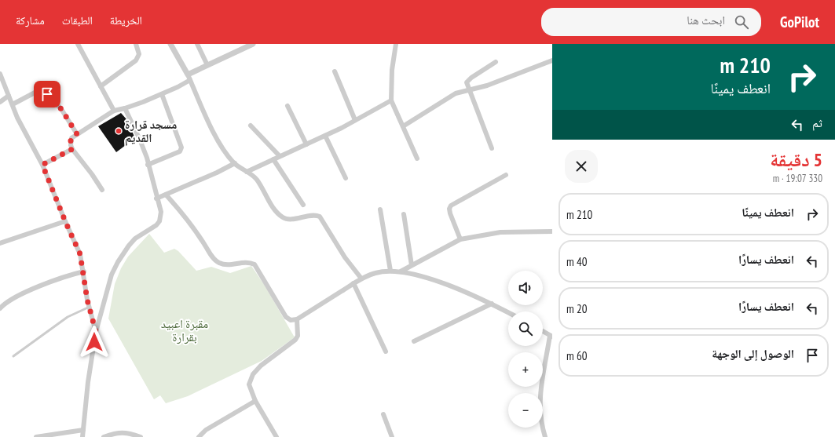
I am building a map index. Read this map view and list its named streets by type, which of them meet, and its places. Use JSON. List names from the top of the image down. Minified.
{"parks":["مقبرة اعبيد بقرارة"],"places":["مسجد قرارة القديم"],"page":{"header":"GoPilot","search":"ابحث هنا","nav":["الخريطة","الطبقات","مشاركة"],"turn":["210 m","انعطف يمينًا"],"then":"ثم","heading":["5 دقيقة","330 m · 19:07"],"list":[{"name":"انعطف يمينًا","value":"210 m"},{"name":"انعطف يسارًا","value":"40 m"},{"name":"انعطف يسارًا","value":"20 m"},{"name":"الوصول إلى الوجهة","value":"60 m"}],"map_buttons":["+","−"]}}
